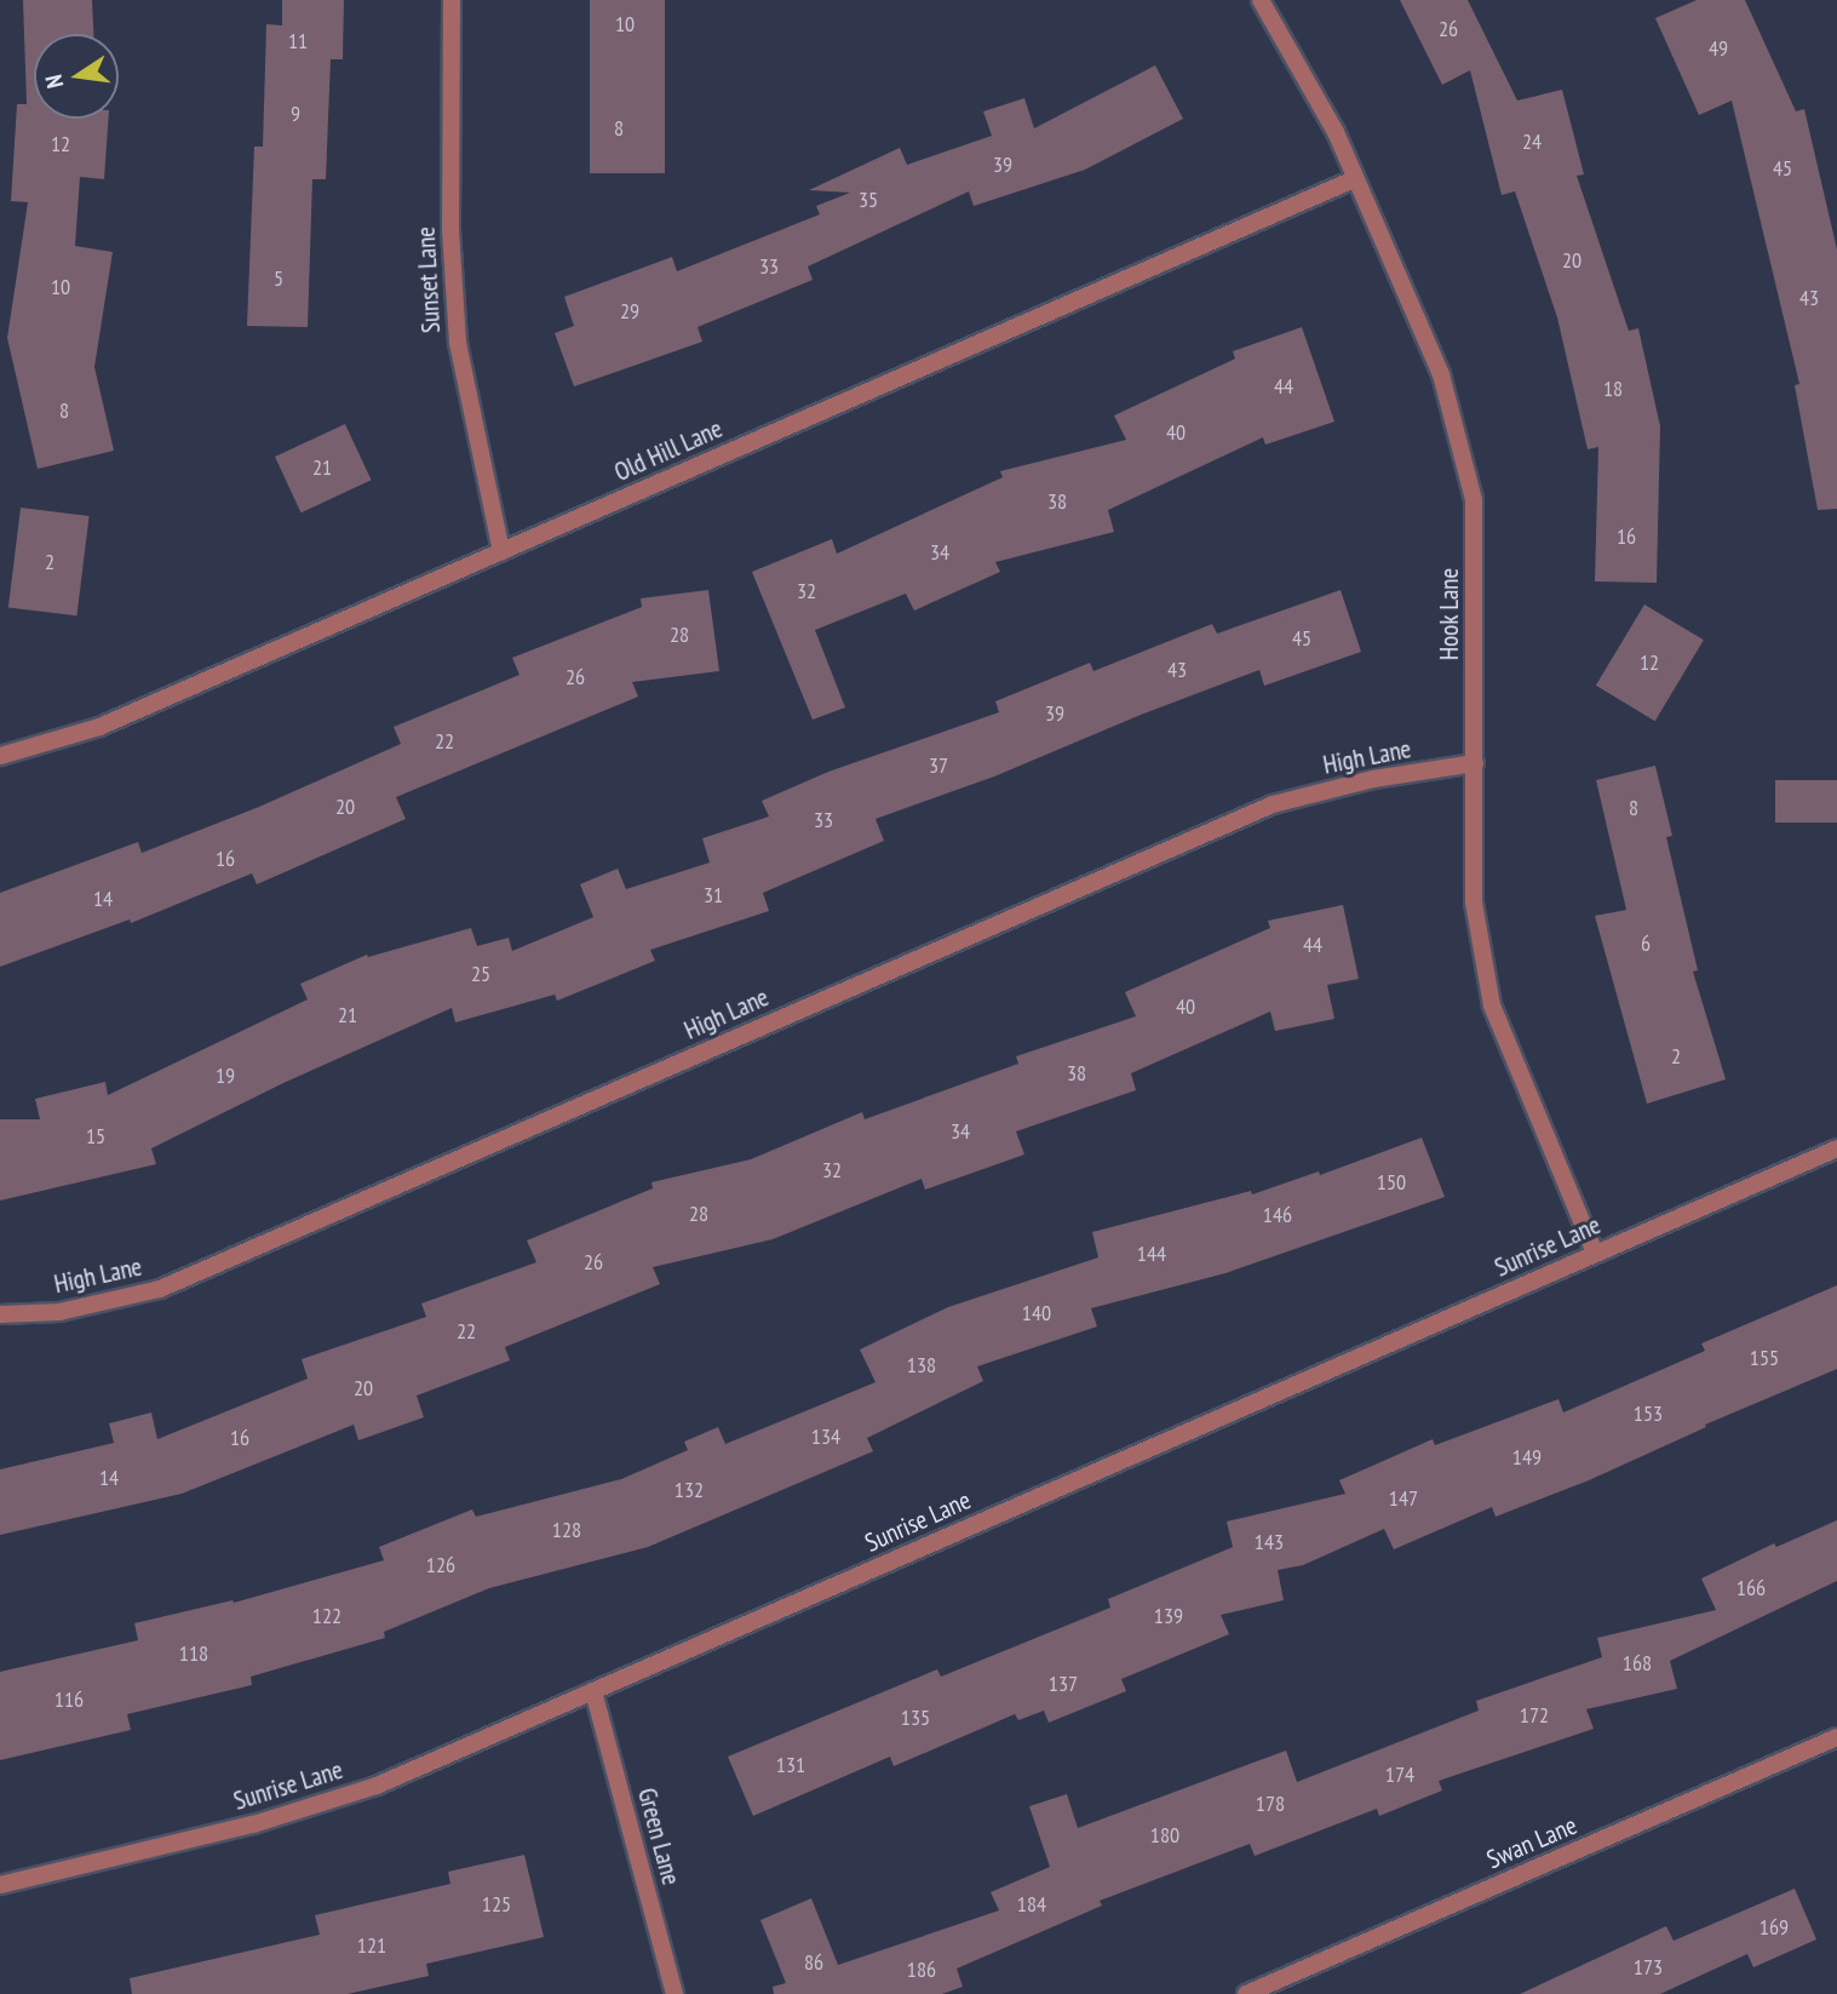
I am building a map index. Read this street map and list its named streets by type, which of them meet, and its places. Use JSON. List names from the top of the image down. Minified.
{"streets":{"street":["Sunset Lane","Old Hill Lane","Hook Lane","High Lane","Sunrise Lane","Green Lane","Swan Lane"]},"crossings":[["Sunset Lane","Old Hill Lane"],["Old Hill Lane","Hook Lane"],["Hook Lane","High Lane"],["Hook Lane","Sunrise Lane"],["Sunrise Lane","Green Lane"]],"house_numbers":["10","26","11","49","9","8","24","12","39","45","35","20","33","5","10","43","29","44","18","8","40","21","38","16","34","2","32","28","45","12","43","26","39","22","37","20","8","33","16","31","14","6","44","25","40","21","2","38","19","34","15","32","150","28","146","144","26","140","22","155","138","20","153","134","16","149","14","132","147","128","143","126","166","122","139","118","168","137","116","172","135","131","174","178","180","125","184","169","121","86","173","186"],"north":"left"}
